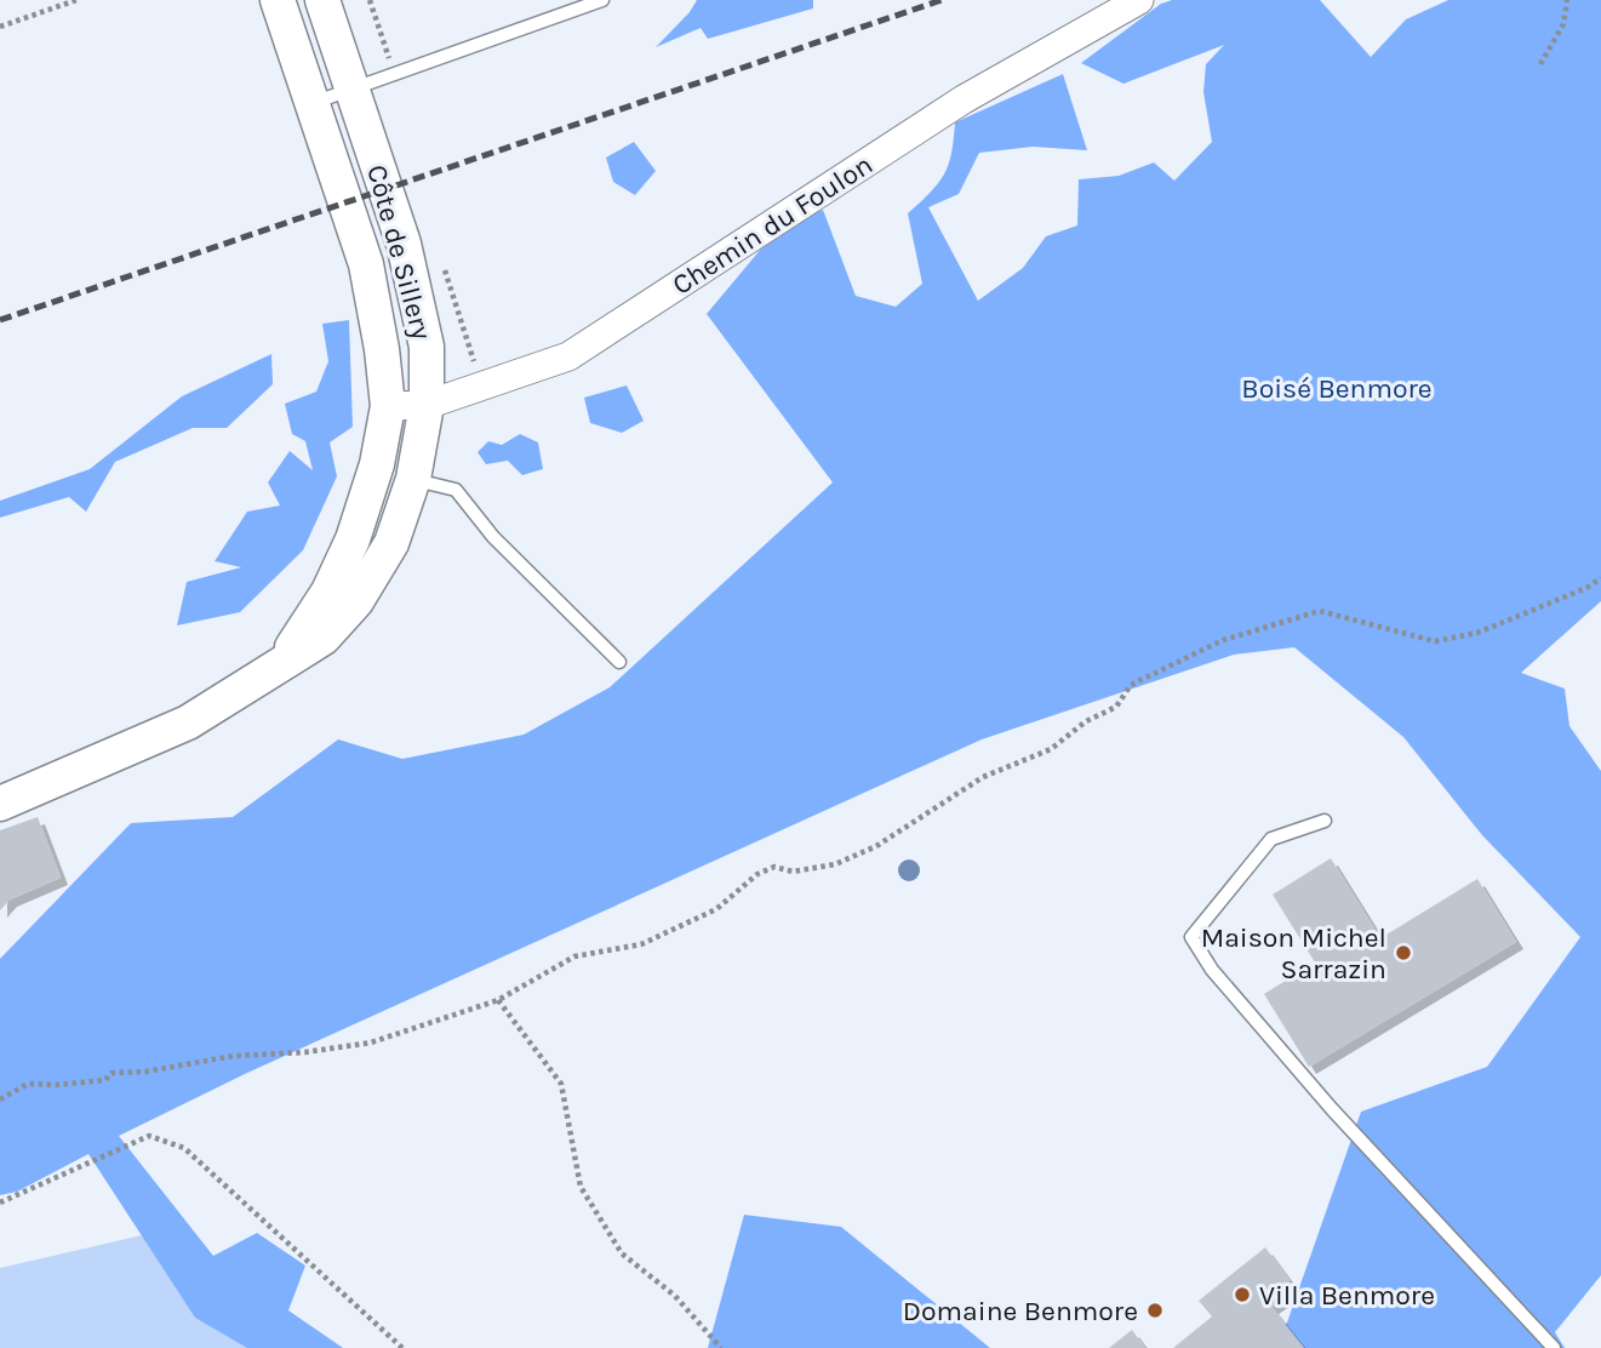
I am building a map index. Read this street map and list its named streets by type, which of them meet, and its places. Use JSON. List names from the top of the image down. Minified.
{"streets":{"street":["Chemin du Foulon","Côte de Sillery"]},"crossings":[["Chemin du Foulon","Côte de Sillery"]],"parks":["Boisé Benmore"],"places":["Maison Michel Sarrazin","Villa Benmore","Domaine Benmore"]}
